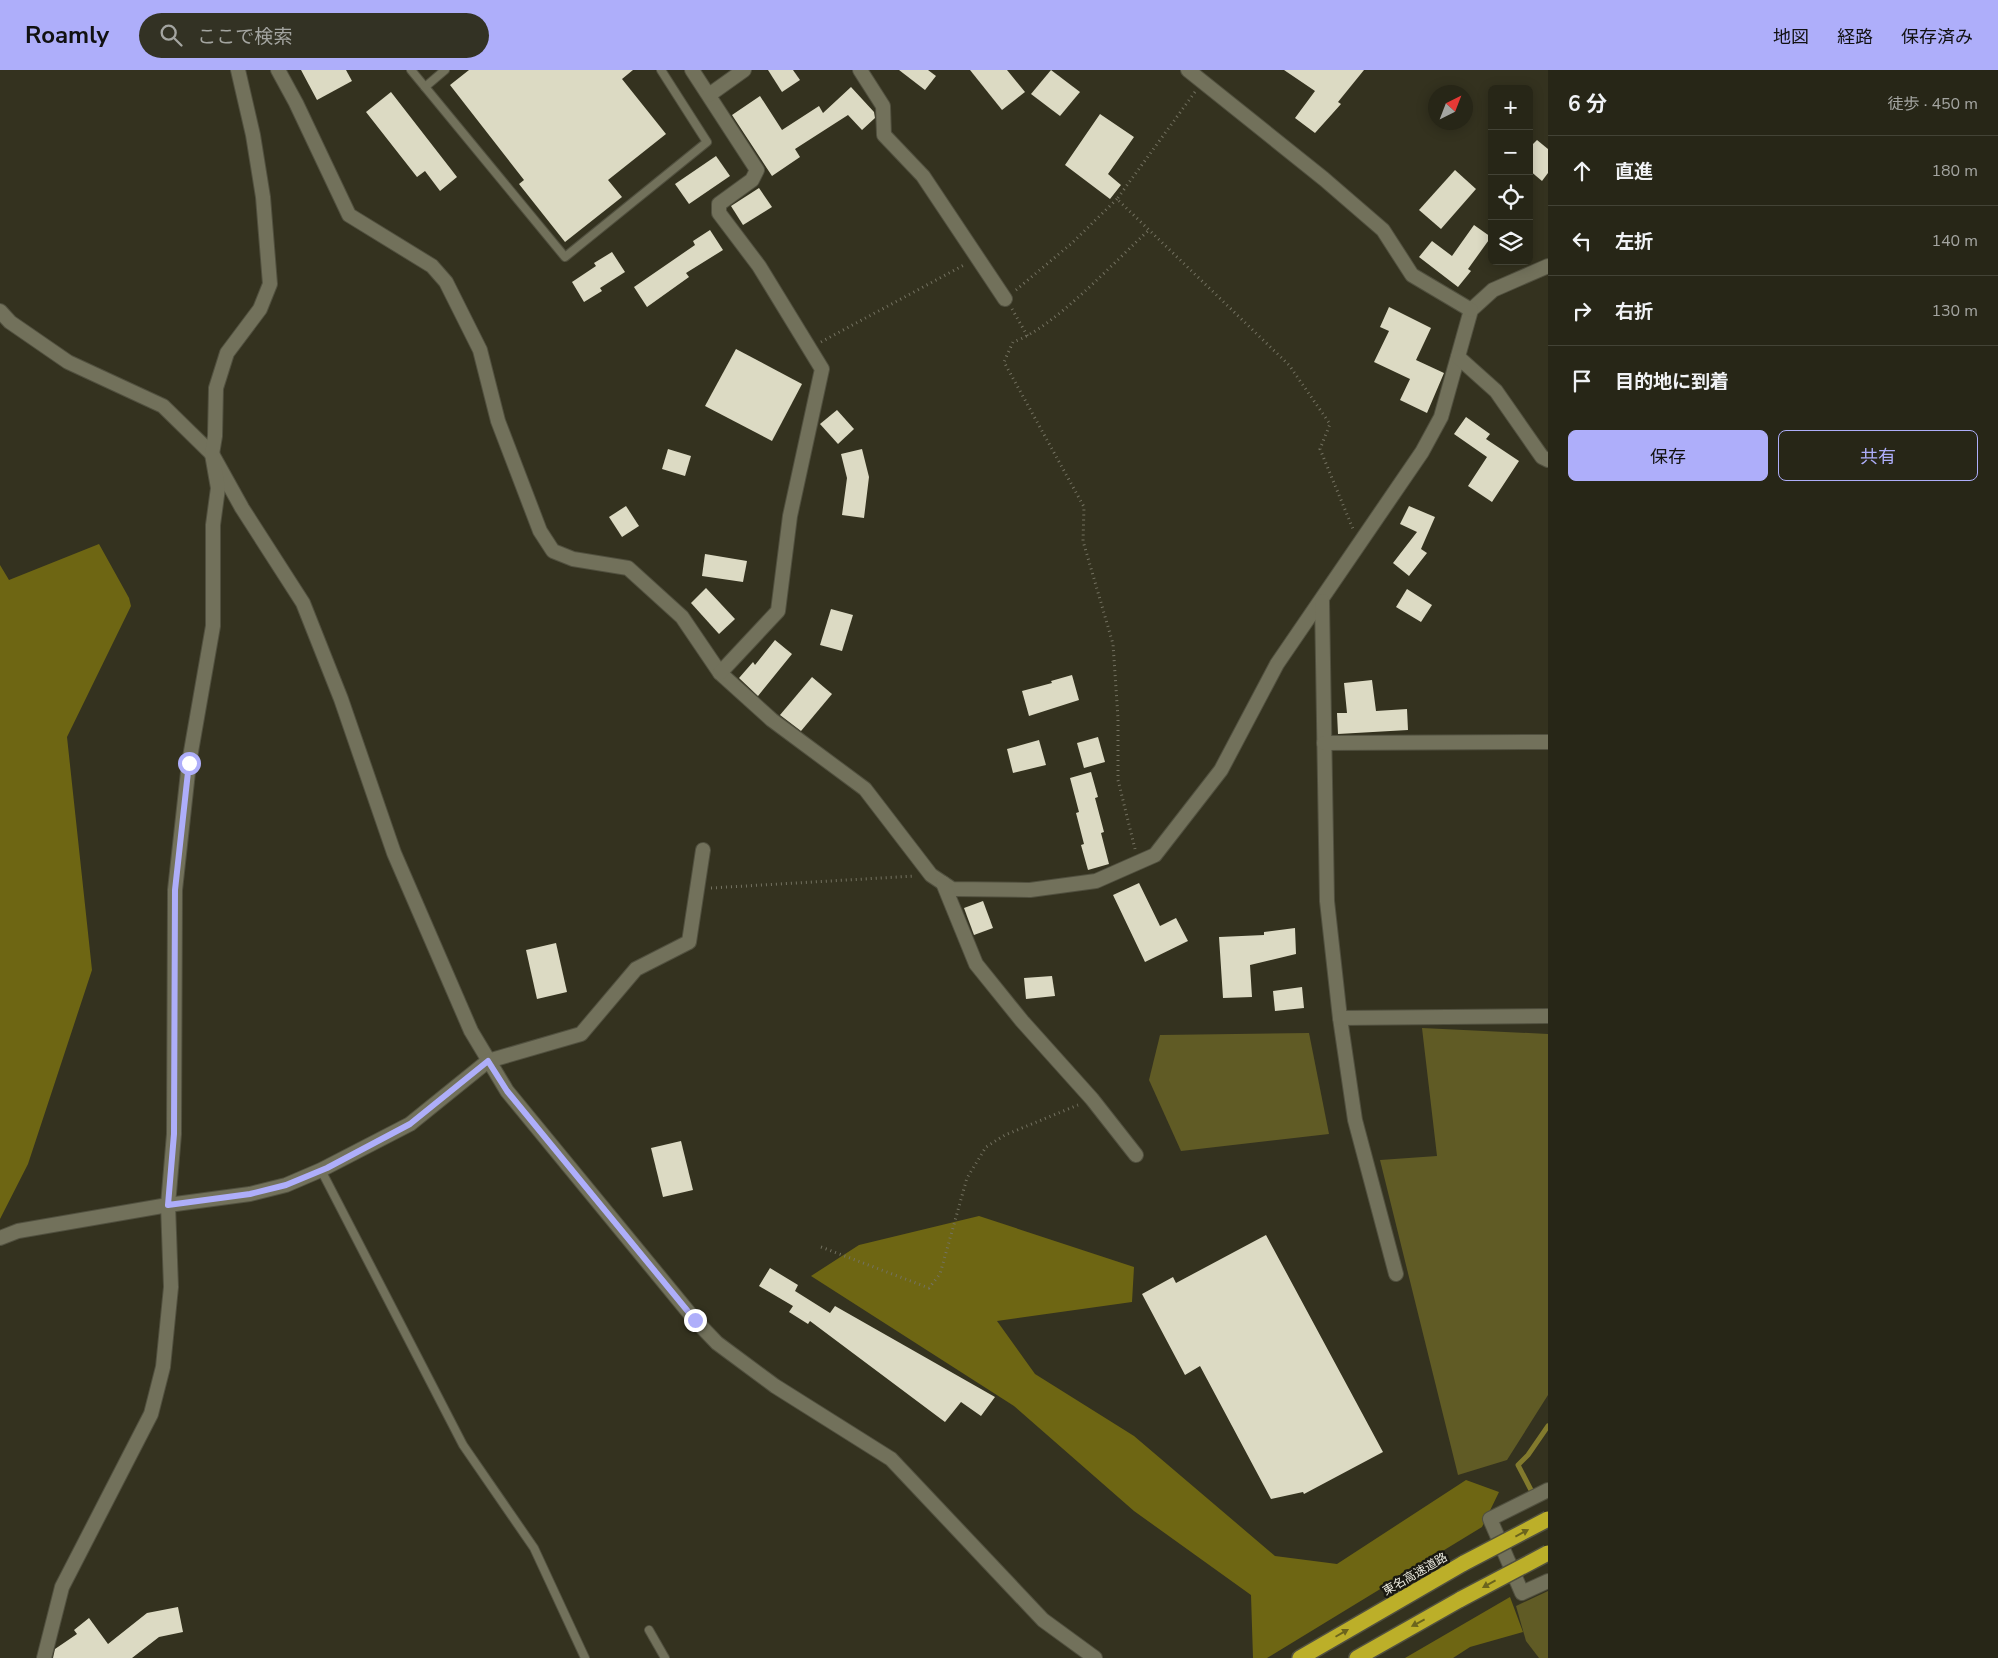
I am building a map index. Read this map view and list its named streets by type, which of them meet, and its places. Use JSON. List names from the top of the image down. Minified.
{"streets":{"highway":["東名高速道路"]},"north":"top right","page":{"header":"Roamly","search":"ここで検索","nav":["地図","経路","保存済み"],"heading":["6 分","徒歩 · 450 m"],"map_buttons":["+","−"],"list":[["直進","180 m"],["左折","140 m"],["右折","130 m"],"目的地に到着"],"buttons":["保存","共有"]}}
